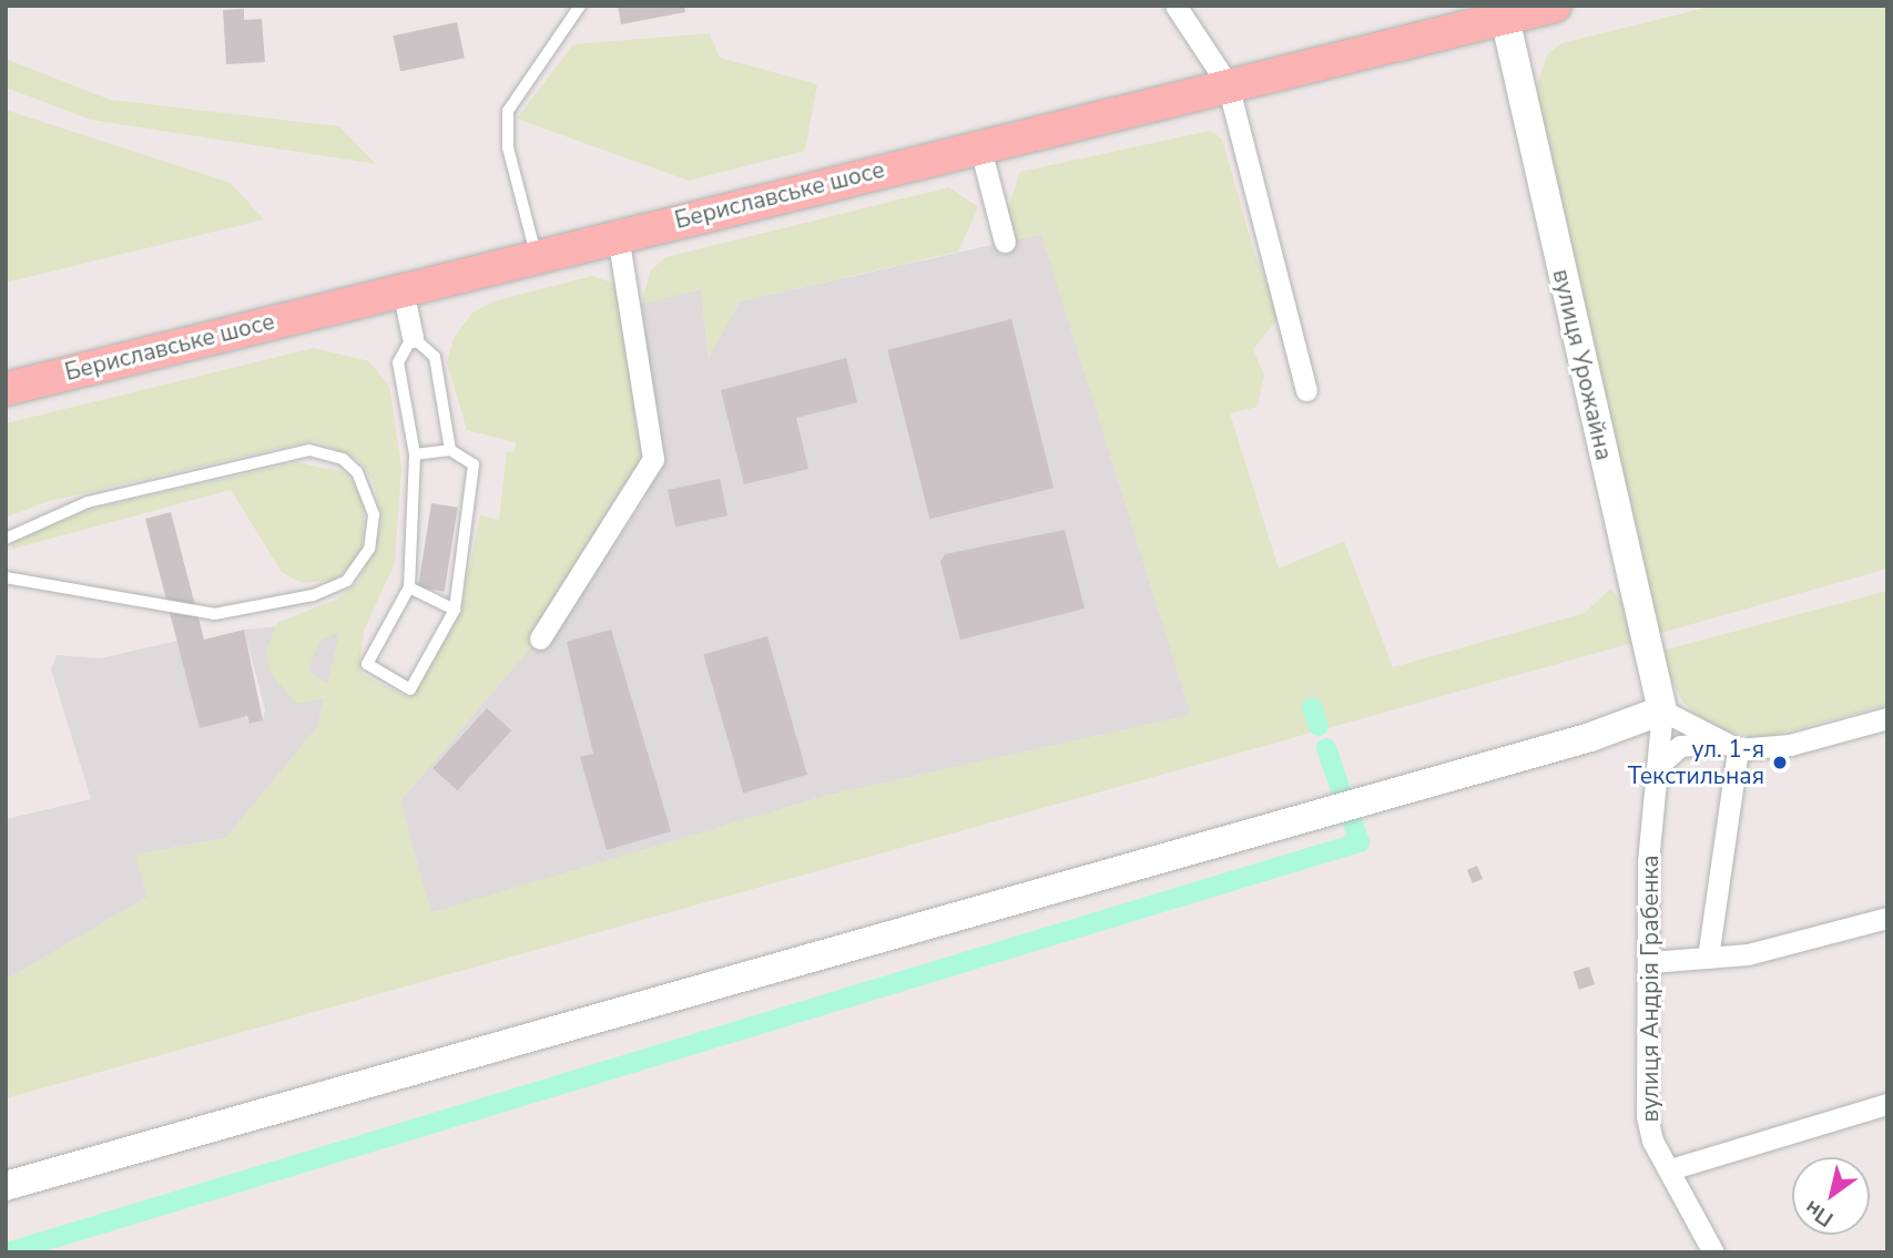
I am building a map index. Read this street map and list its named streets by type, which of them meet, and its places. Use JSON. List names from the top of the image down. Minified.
{"streets":{"main road":["Бериславське шосе"],"street":["вулиця Урожайна","вулиця Андрія Грабенка"]},"crossings":[["Бериславське шосе","вулиця Урожайна"],["вулиця Урожайна","вулиця Андрія Грабенка"]],"places":["ул. 1-я Текстильная"],"north":"bottom left"}
